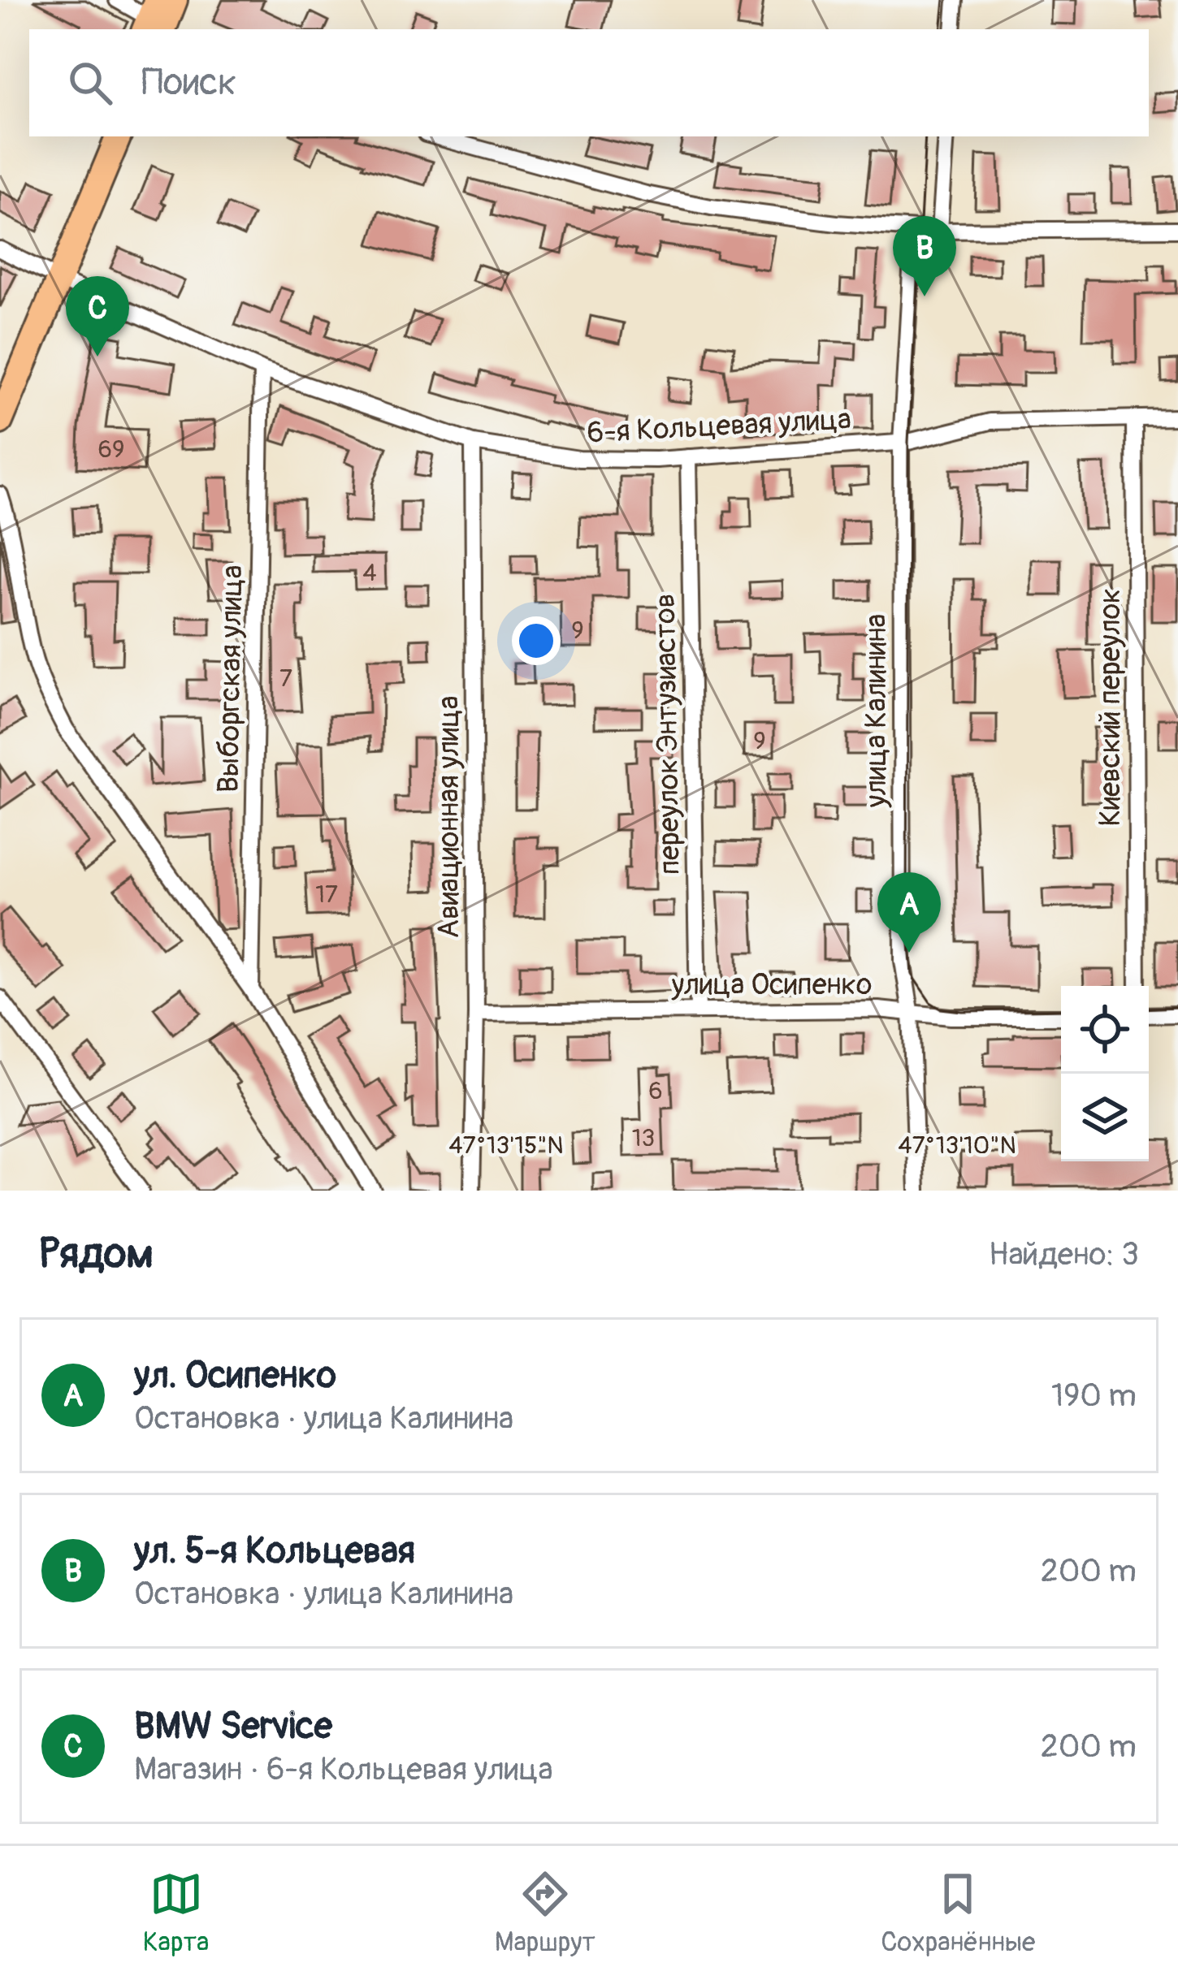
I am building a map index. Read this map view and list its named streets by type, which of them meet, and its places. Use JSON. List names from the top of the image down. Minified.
{"streets":{"street":["6-я Кольцевая улица","Выборгская улица","Киевский переулок","улица Калинина","переулок Энтузиастов","Авиационная улица","улица Осипенко"]},"crossings":[["6-я Кольцевая улица","Выборгская улица"],["6-я Кольцевая улица","Киевский переулок"],["6-я Кольцевая улица","улица Калинина"],["6-я Кольцевая улица","переулок Энтузиастов"],["6-я Кольцевая улица","Авиационная улица"],["улица Калинина","улица Осипенко"],["переулок Энтузиастов","улица Осипенко"],["Авиационная улица","улица Осипенко"]],"house_numbers":["69","4","9","7","9","17","6","13"],"page":{"search":"Поиск","pins":["B","C","A"],"heading":["Рядом","Найдено: 3"],"list":[{"mark":"A","name":"ул. Осипенко","note":"Остановка · улица Калинина","value":"190 m"},{"mark":"B","name":"ул. 5-я Кольцевая","note":"Остановка · улица Калинина","value":"200 m"},{"mark":"C","name":"BMW Service","note":"Магазин · 6-я Кольцевая улица","value":"200 m"}],"nav":["Карта","Маршрут","Сохранённые"]},"coordinates":["47°13'15\"N","47°13'10\"N"]}
